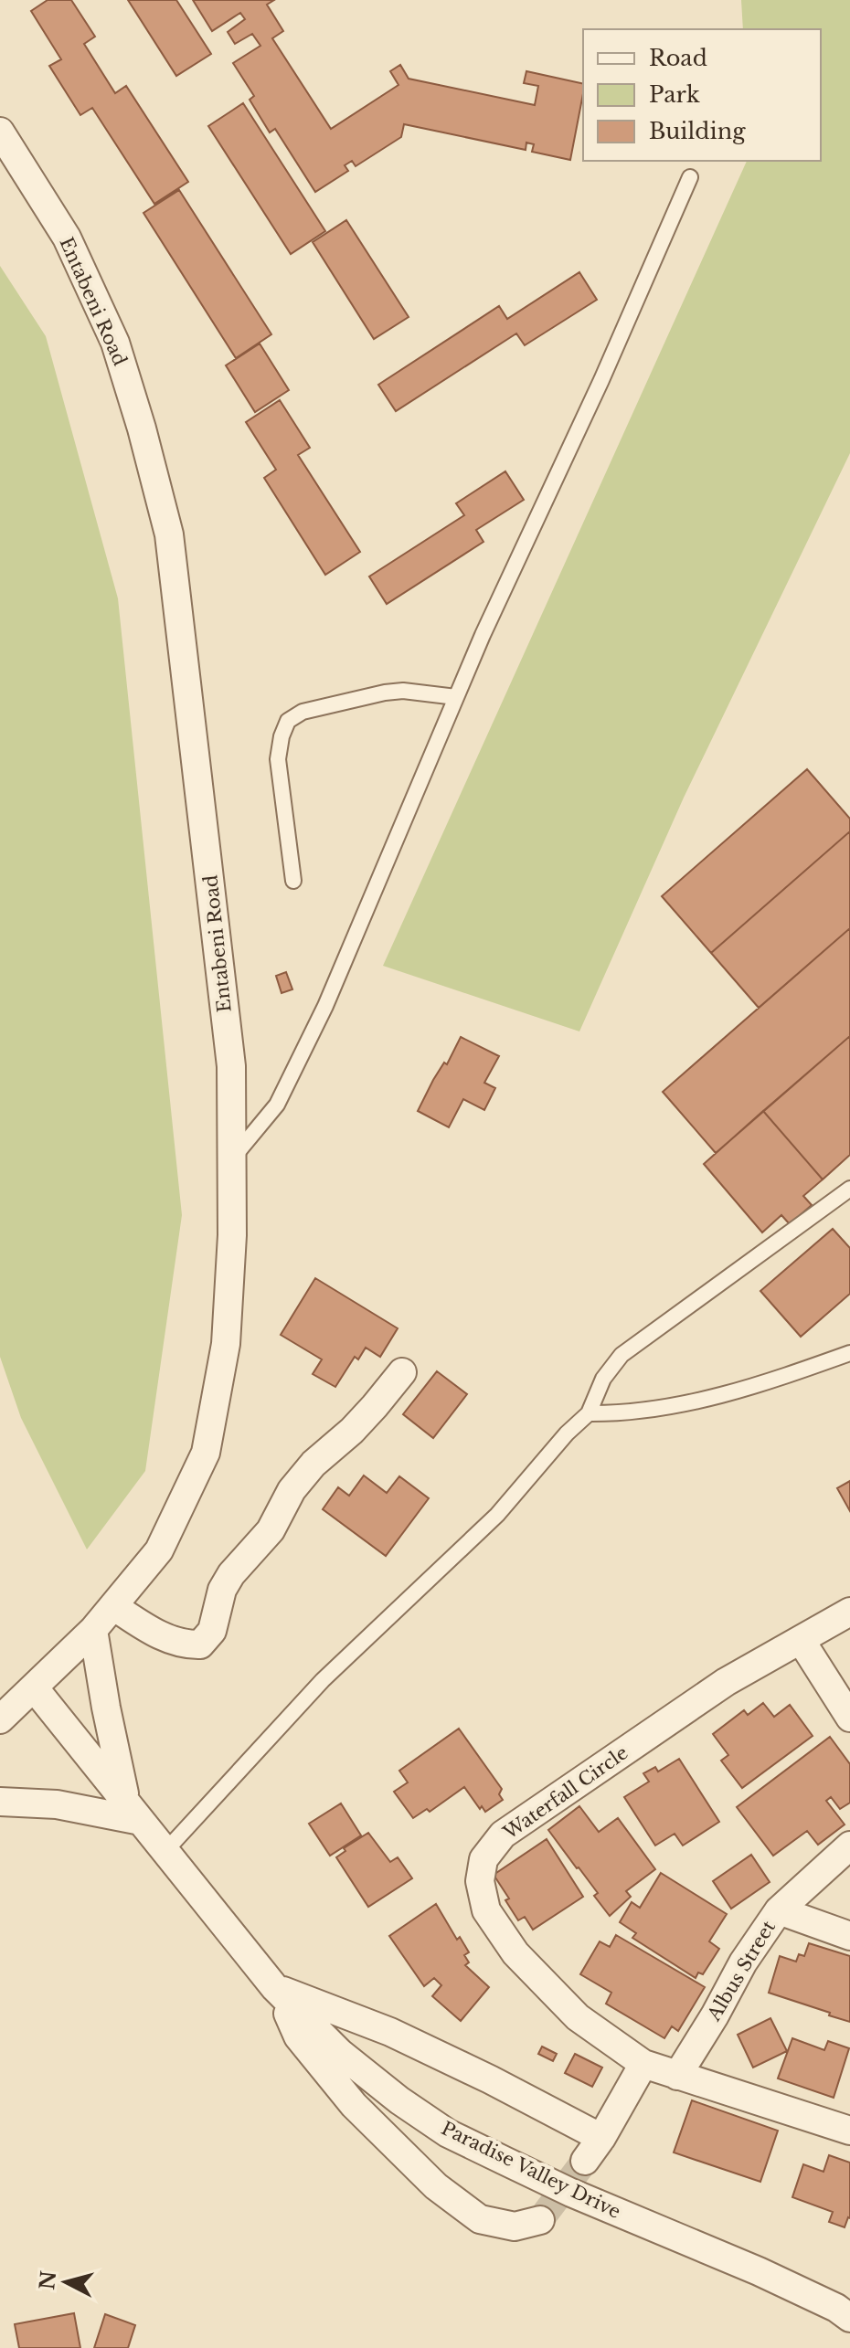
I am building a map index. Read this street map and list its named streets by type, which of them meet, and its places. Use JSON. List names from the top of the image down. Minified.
{"streets":{"street":["Entabeni Road","Waterfall Circle","Albus Street","Paradise Valley Drive"]},"crossings":[["Entabeni Road","Paradise Valley Drive"],["Waterfall Circle","Albus Street"]],"legend":["Road","Park","Building"],"north":"left"}
